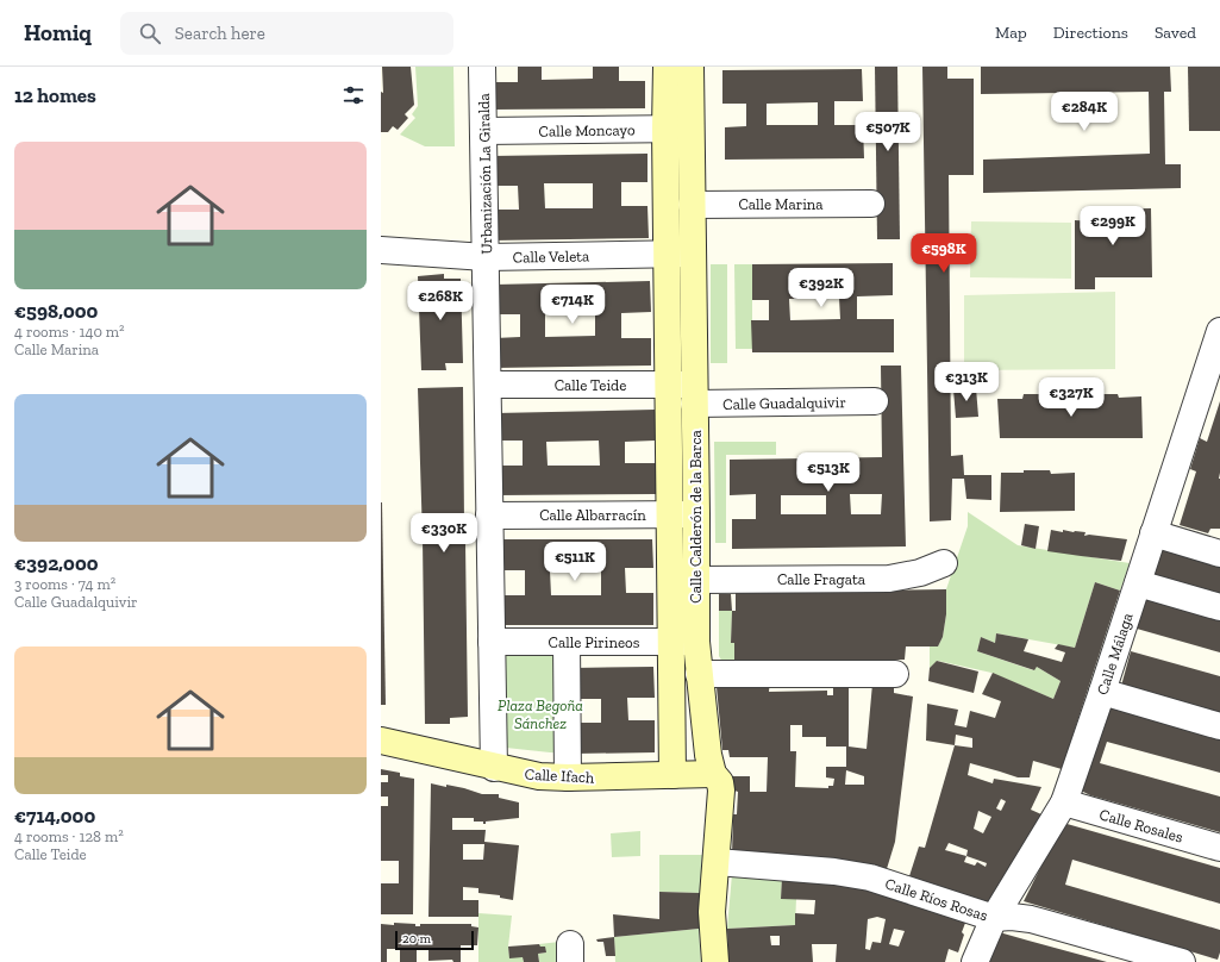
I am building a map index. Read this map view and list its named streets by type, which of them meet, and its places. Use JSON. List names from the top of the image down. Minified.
{"streets":{"main road":["Calle Calderón de la Barca","Calle Ifach"],"street":["Calle Moncayo","Urbanización La Giralda","Calle Marina","Calle Veleta","Calle Teide","Calle Guadalquivir","Calle Albarracín","Calle Fragata","Calle Pirineos","Calle Málaga","Calle Rosales","Calle Ríos Rosas"]},"crossings":[["Calle Moncayo","Urbanización La Giralda"],["Calle Moncayo","Calle Calderón de la Barca"],["Urbanización La Giralda","Calle Veleta"],["Urbanización La Giralda","Calle Teide"],["Urbanización La Giralda","Calle Albarracín"],["Urbanización La Giralda","Calle Pirineos"],["Urbanización La Giralda","Calle Ifach"],["Calle Marina","Calle Calderón de la Barca"],["Calle Veleta","Calle Calderón de la Barca"],["Calle Teide","Calle Guadalquivir"],["Calle Teide","Calle Calderón de la Barca"],["Calle Guadalquivir","Calle Calderón de la Barca"],["Calle Albarracín","Calle Calderón de la Barca"],["Calle Calderón de la Barca","Calle Fragata"],["Calle Calderón de la Barca","Calle Pirineos"],["Calle Calderón de la Barca","Calle Ifach"],["Calle Calderón de la Barca","Calle Ríos Rosas"],["Calle Málaga","Calle Rosales"],["Calle Málaga","Calle Ríos Rosas"]],"parks":["Plaza Begoña Sánchez"],"scale_bar":"20 m","page":{"header":"Homiq","search":"Search here","nav":["Map","Directions","Saved"],"heading":"12 homes","price":["€284K","€507K","€299K","€598K","€392K","€268K","€714K","€313K","€327K","€513K","€330K","€511K"],"list":[{"name":"€598,000","note":"4 rooms · 140 m² · Calle Marina"},{"name":"€392,000","note":"3 rooms · 74 m² · Calle Guadalquivir"},{"name":"€714,000","note":"4 rooms · 128 m² · Calle Teide"}],"scale":"20 m"}}
